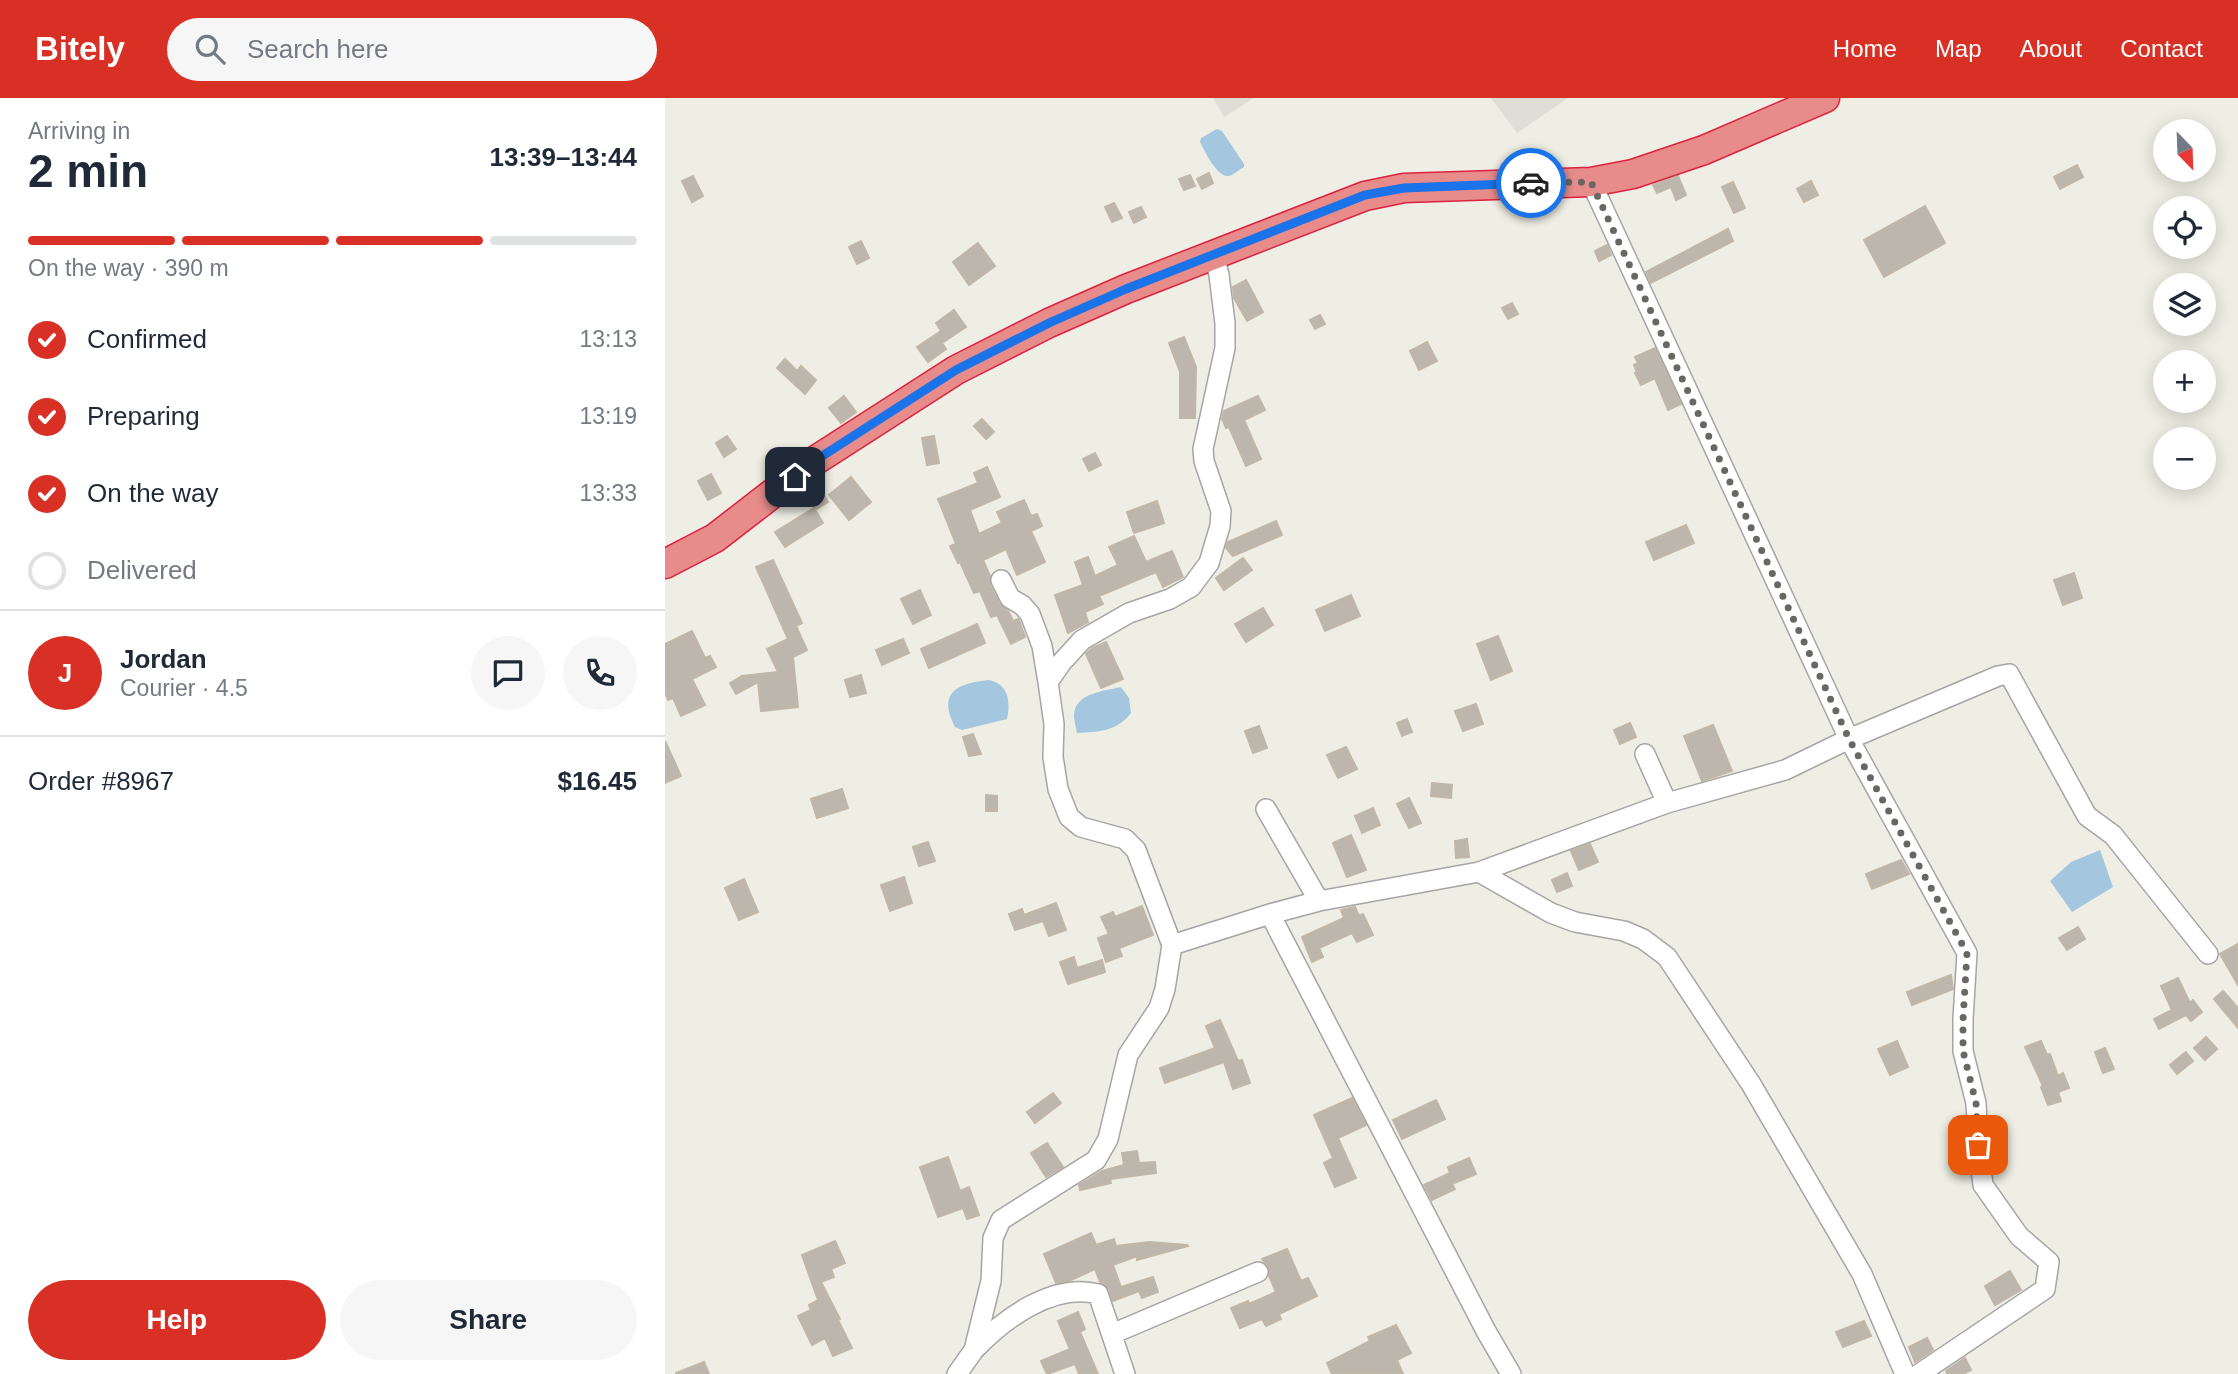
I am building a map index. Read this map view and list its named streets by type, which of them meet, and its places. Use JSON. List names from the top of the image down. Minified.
{"north":"bottom right","page":{"header":"Bitely","search":"Search here","nav":["Home","Map","About","Contact"],"heading":["2 min","Arriving in","13:39–13:44"],"panel":["Jordan","Courier · 4.5","Order #8967","$16.45"],"map_buttons":["+","−"],"bar":"On the way · 390 m","list":[["Confirmed","13:13"],["Preparing","13:19"],["On the way","13:33"],"Delivered"],"round":"J","buttons":["Help","Share"]}}
